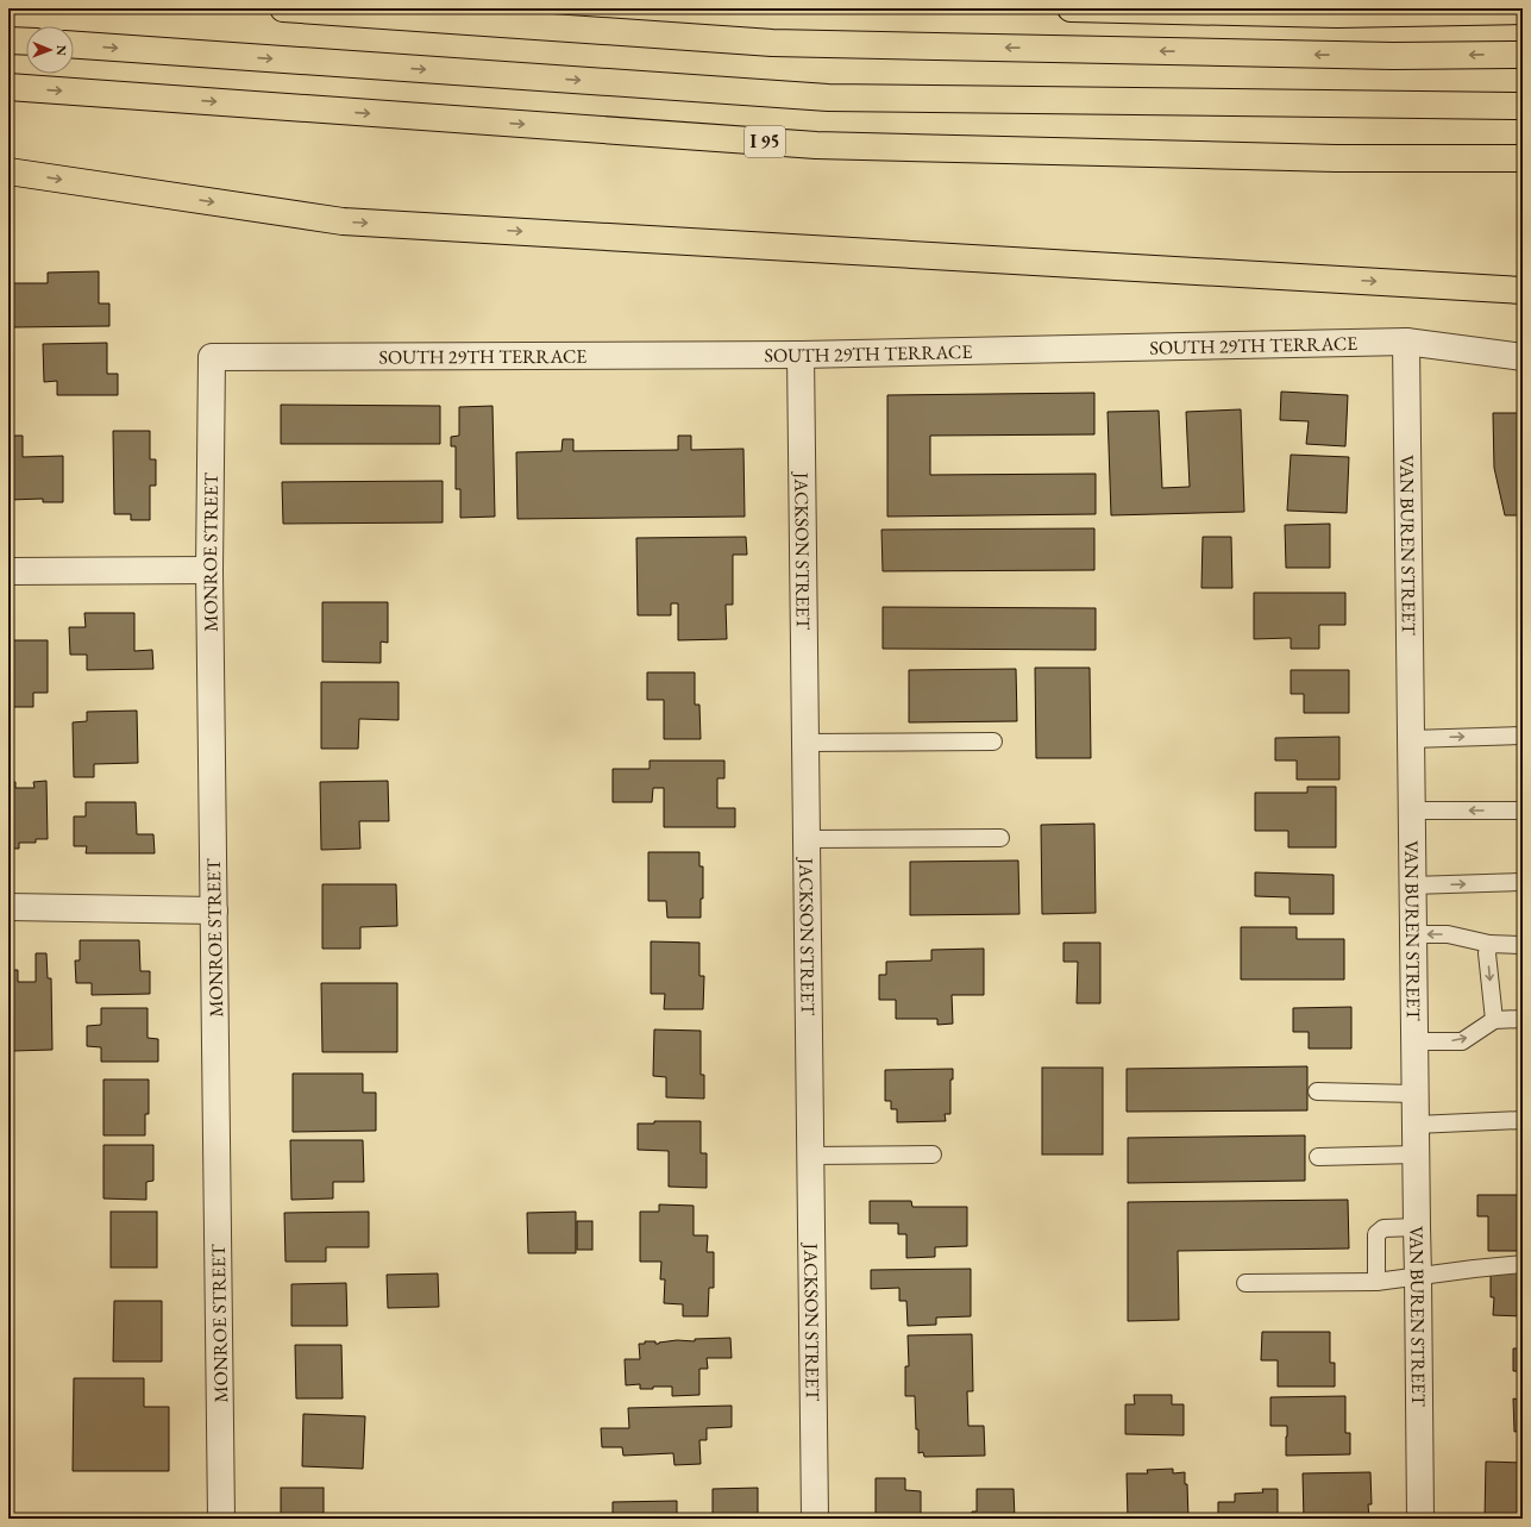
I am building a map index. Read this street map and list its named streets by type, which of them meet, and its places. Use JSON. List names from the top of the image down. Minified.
{"streets":{"highway":["I 95"],"street":["SOUTH 29TH TERRACE","VAN BUREN STREET","JACKSON STREET","MONROE STREET"]},"crossings":[["SOUTH 29TH TERRACE","VAN BUREN STREET"],["SOUTH 29TH TERRACE","JACKSON STREET"],["SOUTH 29TH TERRACE","MONROE STREET"]],"north":"right"}
